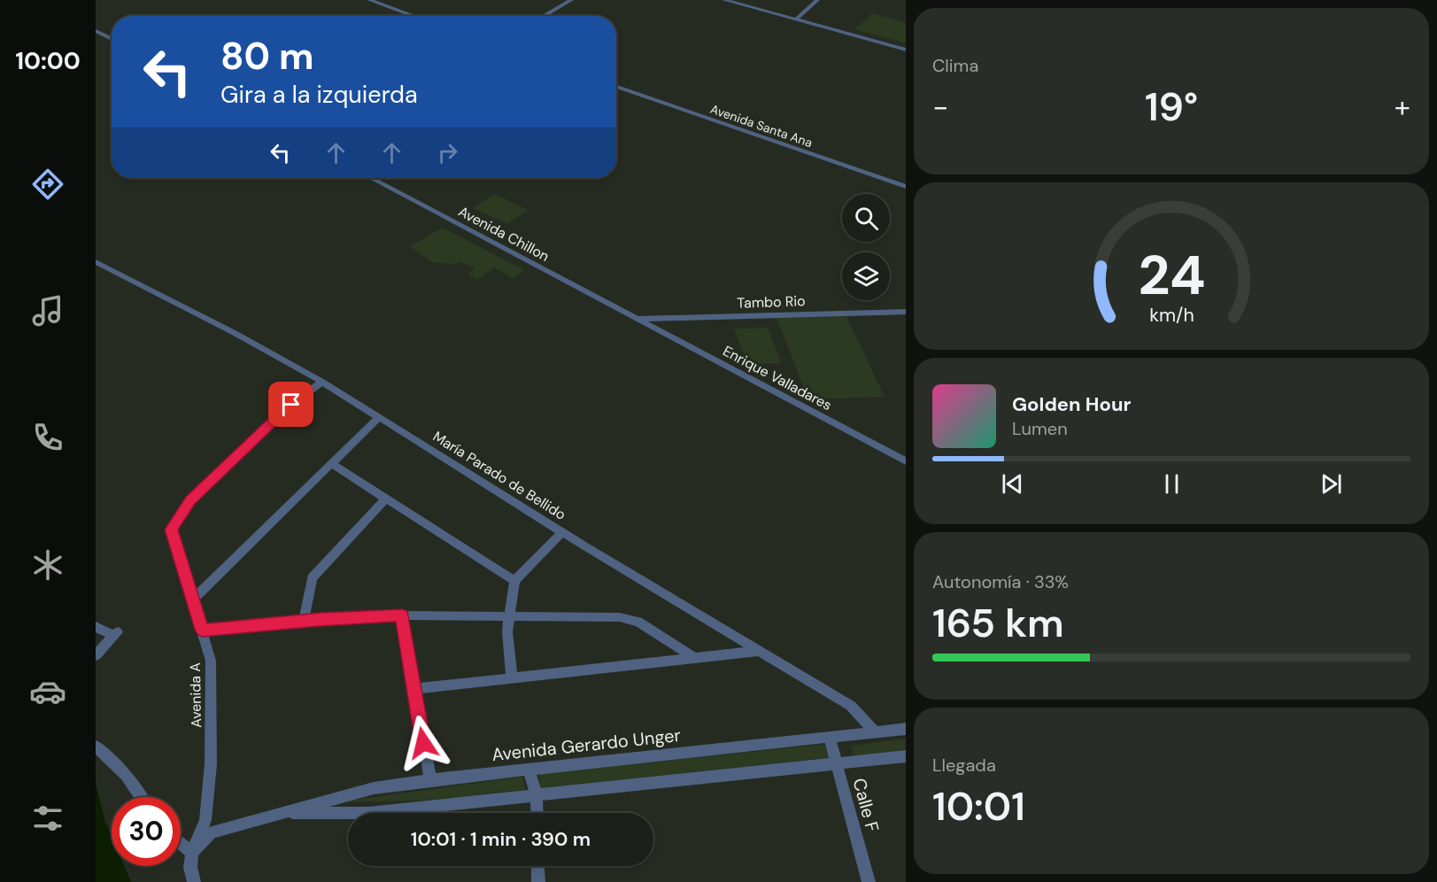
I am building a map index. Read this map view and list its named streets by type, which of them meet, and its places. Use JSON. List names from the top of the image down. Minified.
{"streets":{"street":["Avenida Santa Ana","Avenida Chillon","Tambo Rio","Enrique Valladares","María Parado de Bellido","Avenida A","Avenida Gerardo Unger","Calle F"]},"crossings":[["Avenida Chillon","Tambo Rio"],["Avenida Chillon","Enrique Valladares"],["Tambo Rio","Enrique Valladares"],["María Parado de Bellido","Avenida A"],["María Parado de Bellido","Avenida Gerardo Unger"],["Avenida A","Avenida Gerardo Unger"],["Avenida Gerardo Unger","Calle F"]],"page":{"tabs":"10:00","tile":["Clima",["Autonomía · 33%","165 km"],["Llegada","10:01"]],"turn":["80 m","Gira a la izquierda"],"heat":["−","19°","+"],"song":["Golden Hour","Lumen"],"limit":"30","trip":"10:01 · 1 min · 390 m","gauge":["24","km/h"]}}
